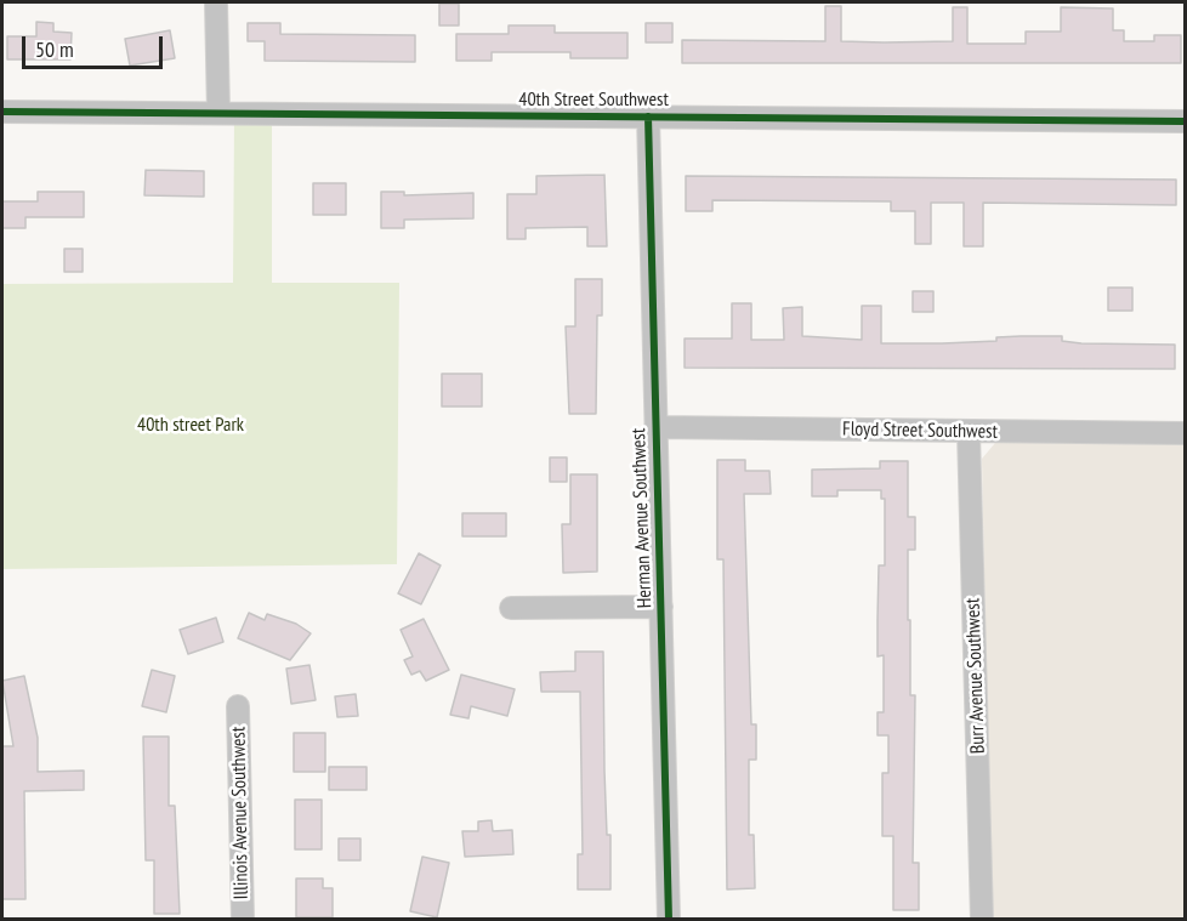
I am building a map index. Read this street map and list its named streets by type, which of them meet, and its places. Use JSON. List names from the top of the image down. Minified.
{"streets":{"street":["40th Street Southwest","Floyd Street Southwest","Herman Avenue Southwest","Burr Avenue Southwest","Illinois Avenue Southwest"]},"crossings":[["40th Street Southwest","Herman Avenue Southwest"],["Floyd Street Southwest","Herman Avenue Southwest"],["Floyd Street Southwest","Burr Avenue Southwest"]],"parks":["40th street Park"],"scale_bar":"50 m"}
